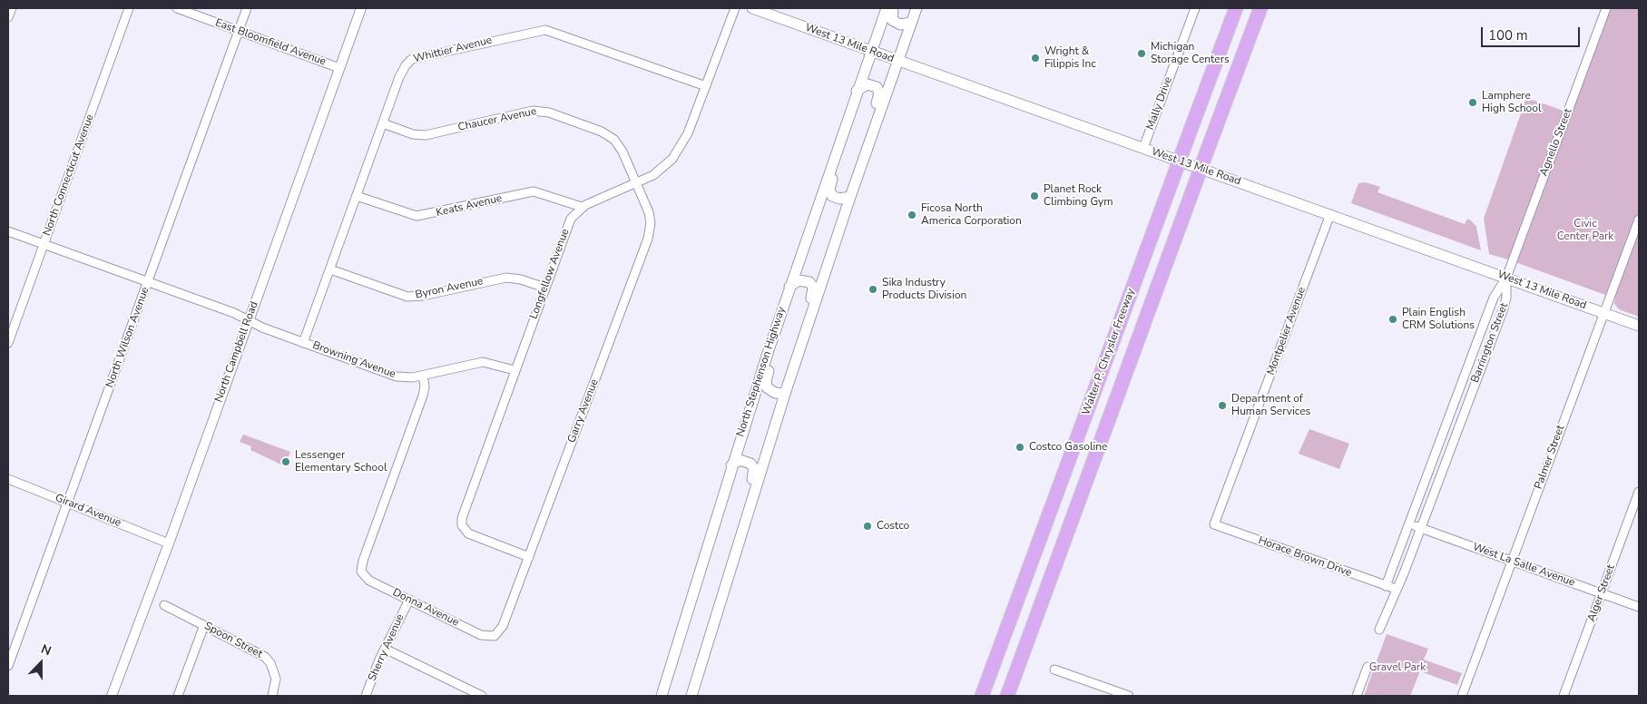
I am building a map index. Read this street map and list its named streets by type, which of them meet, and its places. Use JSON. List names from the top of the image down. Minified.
{"streets":{"highway":["Walter P. Chrysler Freeway"],"main road":["West 13 Mile Road","North Stephenson Highway"],"street":["East Bloomfield Avenue","Whittier Avenue","Mally Drive","Chaucer Avenue","Agnello Street","North Connecticut Avenue","Keats Avenue","Longfellow Avenue","Byron Avenue","Montpelier Avenue","North Wilson Avenue","Barrington Street","North Campbell Road","Browning Avenue","Garry Avenue","Palmer Street","Girard Avenue","Horace Brown Drive","West La Salle Avenue","Alger Street","Donna Avenue","Spoon Street","Sherry Avenue"]},"crossings":[["East Bloomfield Avenue","North Wilson Avenue"],["East Bloomfield Avenue","North Campbell Road"],["West 13 Mile Road","Mally Drive"],["West 13 Mile Road","Agnello Street"],["West 13 Mile Road","Montpelier Avenue"],["West 13 Mile Road","Barrington Street"],["West 13 Mile Road","North Stephenson Highway"],["West 13 Mile Road","Palmer Street"],["Whittier Avenue","Chaucer Avenue"],["Whittier Avenue","Keats Avenue"],["Whittier Avenue","Longfellow Avenue"],["Whittier Avenue","Byron Avenue"],["Whittier Avenue","Browning Avenue"],["Chaucer Avenue","Longfellow Avenue"],["Chaucer Avenue","Garry Avenue"],["Agnello Street","Barrington Street"],["North Connecticut Avenue","Browning Avenue"],["Keats Avenue","Longfellow Avenue"],["Longfellow Avenue","Byron Avenue"],["Longfellow Avenue","Browning Avenue"],["Longfellow Avenue","Garry Avenue"],["Montpelier Avenue","Horace Brown Drive"],["North Wilson Avenue","Browning Avenue"],["North Wilson Avenue","Girard Avenue"],["Barrington Street","Horace Brown Drive"],["Barrington Street","West La Salle Avenue"],["North Campbell Road","Browning Avenue"],["North Campbell Road","Girard Avenue"],["Browning Avenue","Donna Avenue"],["Garry Avenue","Donna Avenue"],["Palmer Street","West La Salle Avenue"],["West La Salle Avenue","Alger Street"],["Donna Avenue","Sherry Avenue"]],"parks":["Civic Center Park","Gravel Park"],"places":["Michigan Storage Centers","Wright & Filippis Inc","Lamphere High School","Planet Rock Climbing Gym","Ficosa North America Corporation","Sika Industry Products Division","Plain English CRM Solutions","Department of Human Services","Costco Gasoline","Lessenger Elementary School","Costco"],"scale_bar":"100 m","north":"top"}
